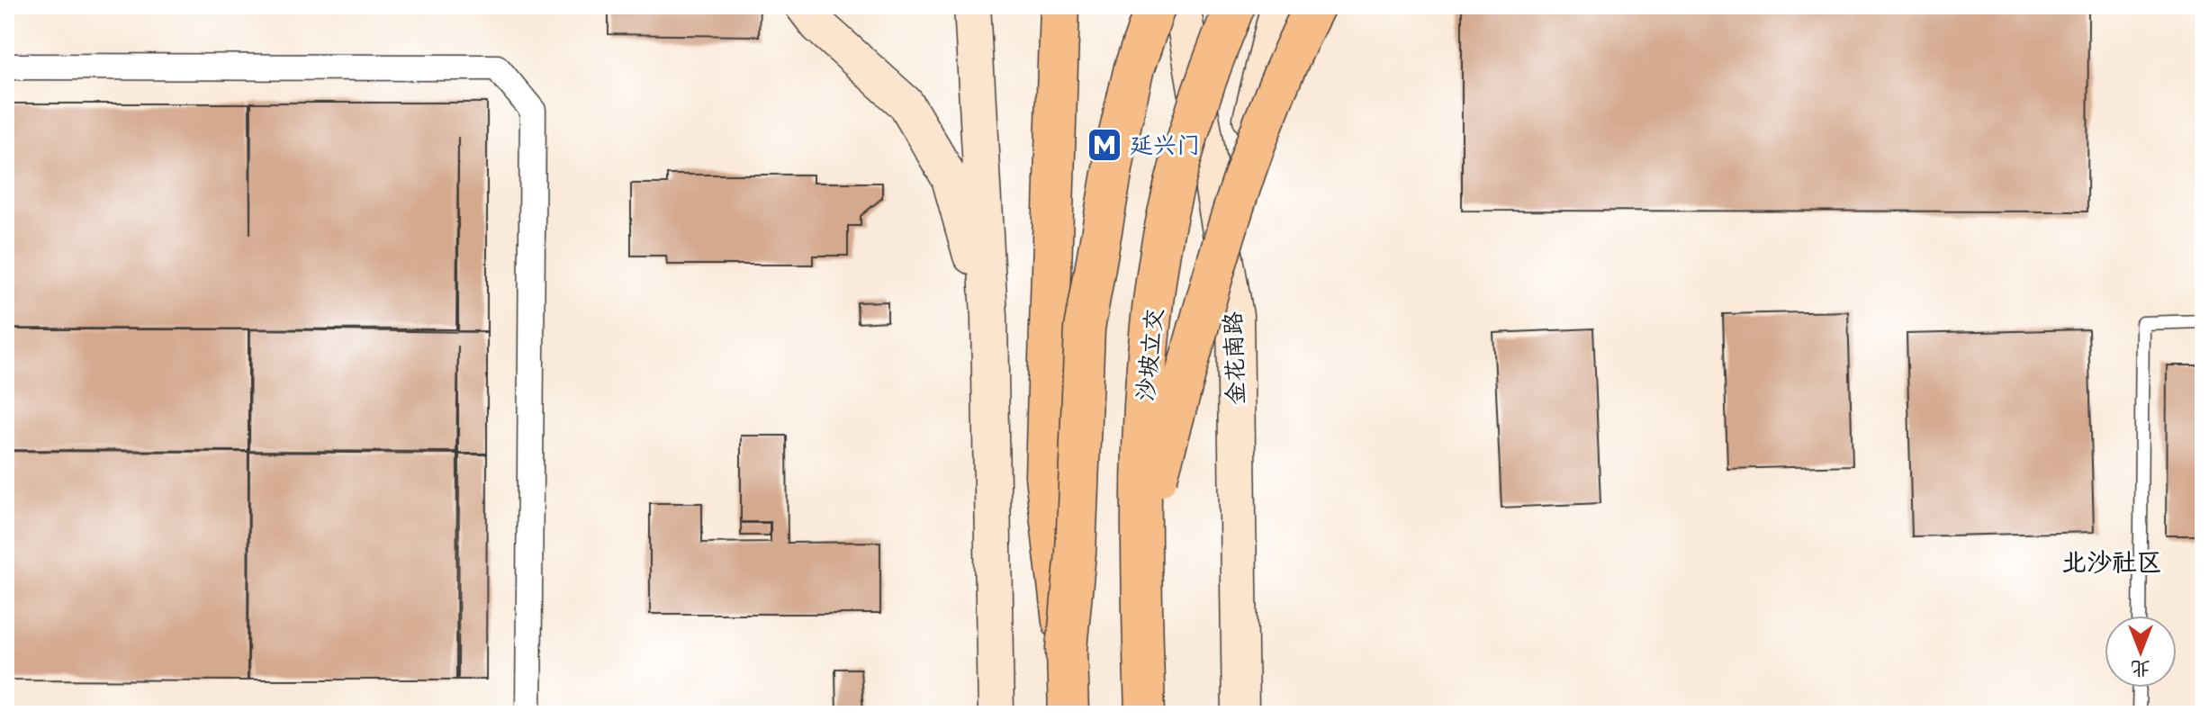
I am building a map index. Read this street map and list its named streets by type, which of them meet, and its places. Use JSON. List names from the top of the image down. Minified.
{"streets":{"highway":["沙坡立交"],"main road":["金花南路"]},"districts":["北沙社区"],"places":{"metro station":["延兴门"]},"north":"bottom"}
